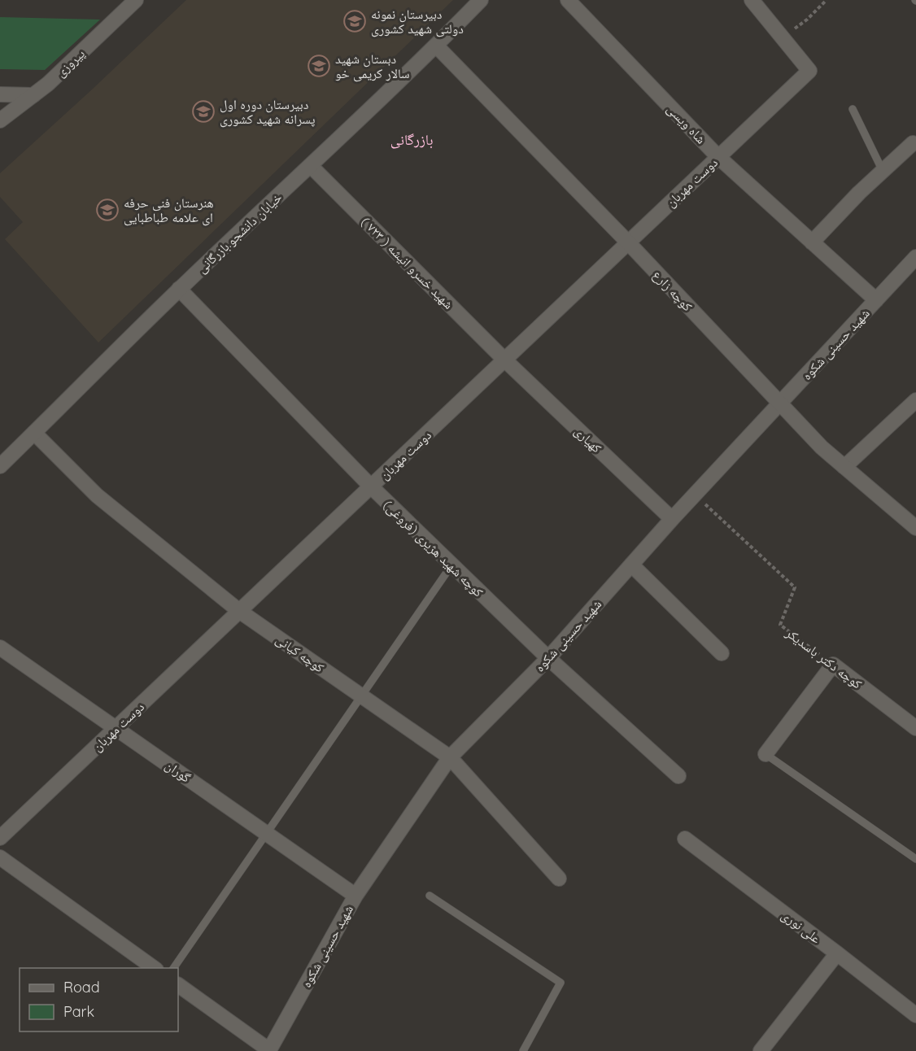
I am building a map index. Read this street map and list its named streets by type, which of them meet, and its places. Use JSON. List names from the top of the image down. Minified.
{"streets":{"street":["پیروزی","شاه ویسی","دوست مهربان","خیابان دانشجو.بازرگانی","شهید خسرو انیشه ( ۷۲۳ )","کوچه زارع","شهید حسینی شکوه","کهیاری","کوچه شهید هژیری (فروغی)","کوچه کیانی","کوچه دکتر باسدیکر","گوران","علی نوری"]},"crossings":[["شاه ویسی","دوست مهربان"],["شاه ویسی","شهید حسینی شکوه"],["دوست مهربان","شهید خسرو انیشه ( ۷۲۳ )"],["دوست مهربان","کوچه زارع"],["دوست مهربان","کهیاری"],["دوست مهربان","کوچه شهید هژیری (فروغی)"],["دوست مهربان","کوچه کیانی"],["دوست مهربان","گوران"],["خیابان دانشجو.بازرگانی","شهید خسرو انیشه ( ۷۲۳ )"],["خیابان دانشجو.بازرگانی","کوچه زارع"],["خیابان دانشجو.بازرگانی","کوچه شهید هژیری (فروغی)"],["خیابان دانشجو.بازرگانی","کوچه کیانی"],["شهید خسرو انیشه ( ۷۲۳ )","کهیاری"],["کوچه زارع","شهید حسینی شکوه"],["شهید حسینی شکوه","کهیاری"],["شهید حسینی شکوه","کوچه شهید هژیری (فروغی)"],["شهید حسینی شکوه","کوچه کیانی"],["شهید حسینی شکوه","کوچه دکتر باسدیکر"],["شهید حسینی شکوه","گوران"]],"districts":["بازرگانی"],"places":{"school or university":["دبیرستان نمونه دولتی شهید کشوری","دبستان شهید سالار کریمی خو","دبیرستان دوره اول پسرانه شهید کشوری","هنرستان فنی حرفه ای علامه طباطبایی"]},"legend":["Road","Park"]}
